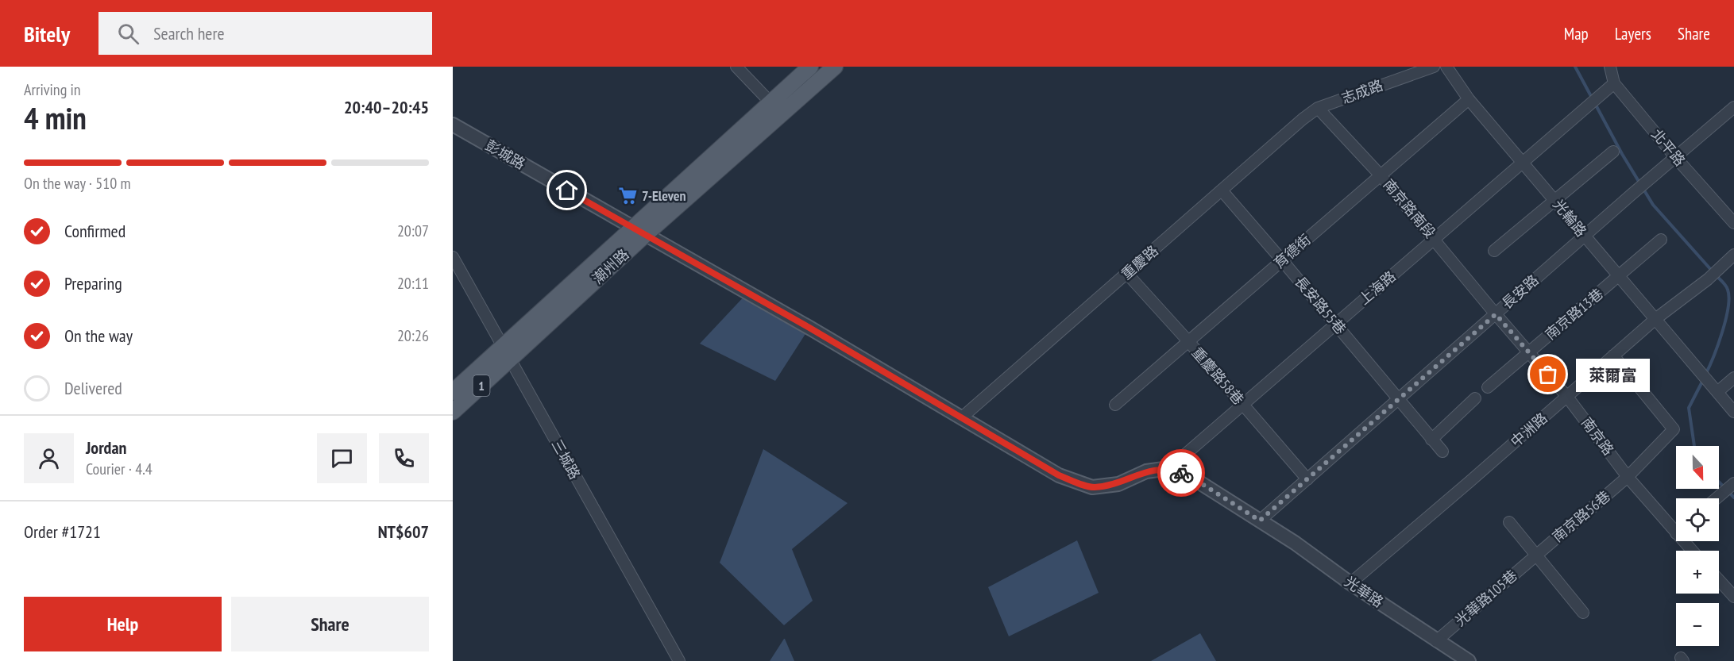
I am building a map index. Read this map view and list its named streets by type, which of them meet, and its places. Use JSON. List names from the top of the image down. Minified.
{"streets":{"main road":["潮州路","1"],"street":["志成路","北平路","彭城路","南京路南段","光輪路","育德街","重慶路","上海路","長安路","長安路55巷","南京路13巷","重慶路58巷","中洲路","南京路","三城路","南京路56巷","光華路","光華路105巷"]},"crossings":[["志成路","南京路南段"],["志成路","重慶路"],["北平路","上海路"],["北平路","長安路"],["彭城路","重慶路"],["彭城路","潮州路"],["彭城路","上海路"],["南京路南段","育德街"],["南京路南段","重慶路"],["南京路南段","上海路"],["南京路南段","長安路"],["南京路南段","南京路"],["光輪路","育德街"],["光輪路","上海路"],["光輪路","長安路"],["光輪路","南京路13巷"],["光輪路","中洲路"],["育德街","長安路55巷"],["育德街","重慶路58巷"],["重慶路","長安路55巷"],["重慶路","重慶路58巷"],["潮州路","三城路"],["上海路","長安路55巷"],["上海路","重慶路58巷"],["長安路","長安路55巷"],["長安路","重慶路58巷"],["長安路","南京路"],["長安路","光華路"],["南京路13巷","南京路"],["中洲路","南京路"],["中洲路","南京路56巷"],["中洲路","光華路"],["南京路","南京路56巷"],["南京路56巷","光華路105巷"],["光華路","光華路105巷"]],"places":{"supermarket":["7-Eleven"],"other":["萊爾富"]},"north":"bottom","page":{"header":"Bitely","search":"Search here","nav":["Map","Layers","Share"],"heading":["4 min","Arriving in","20:40–20:45"],"panel":["Jordan","Courier · 4.4","Order #1721","NT$607"],"bar":"On the way · 510 m","list":[["Confirmed","20:07"],["Preparing","20:11"],["On the way","20:26"],"Delivered"],"bubble":"萊爾富","map_buttons":["+","−"],"buttons":["Help","Share"]}}
